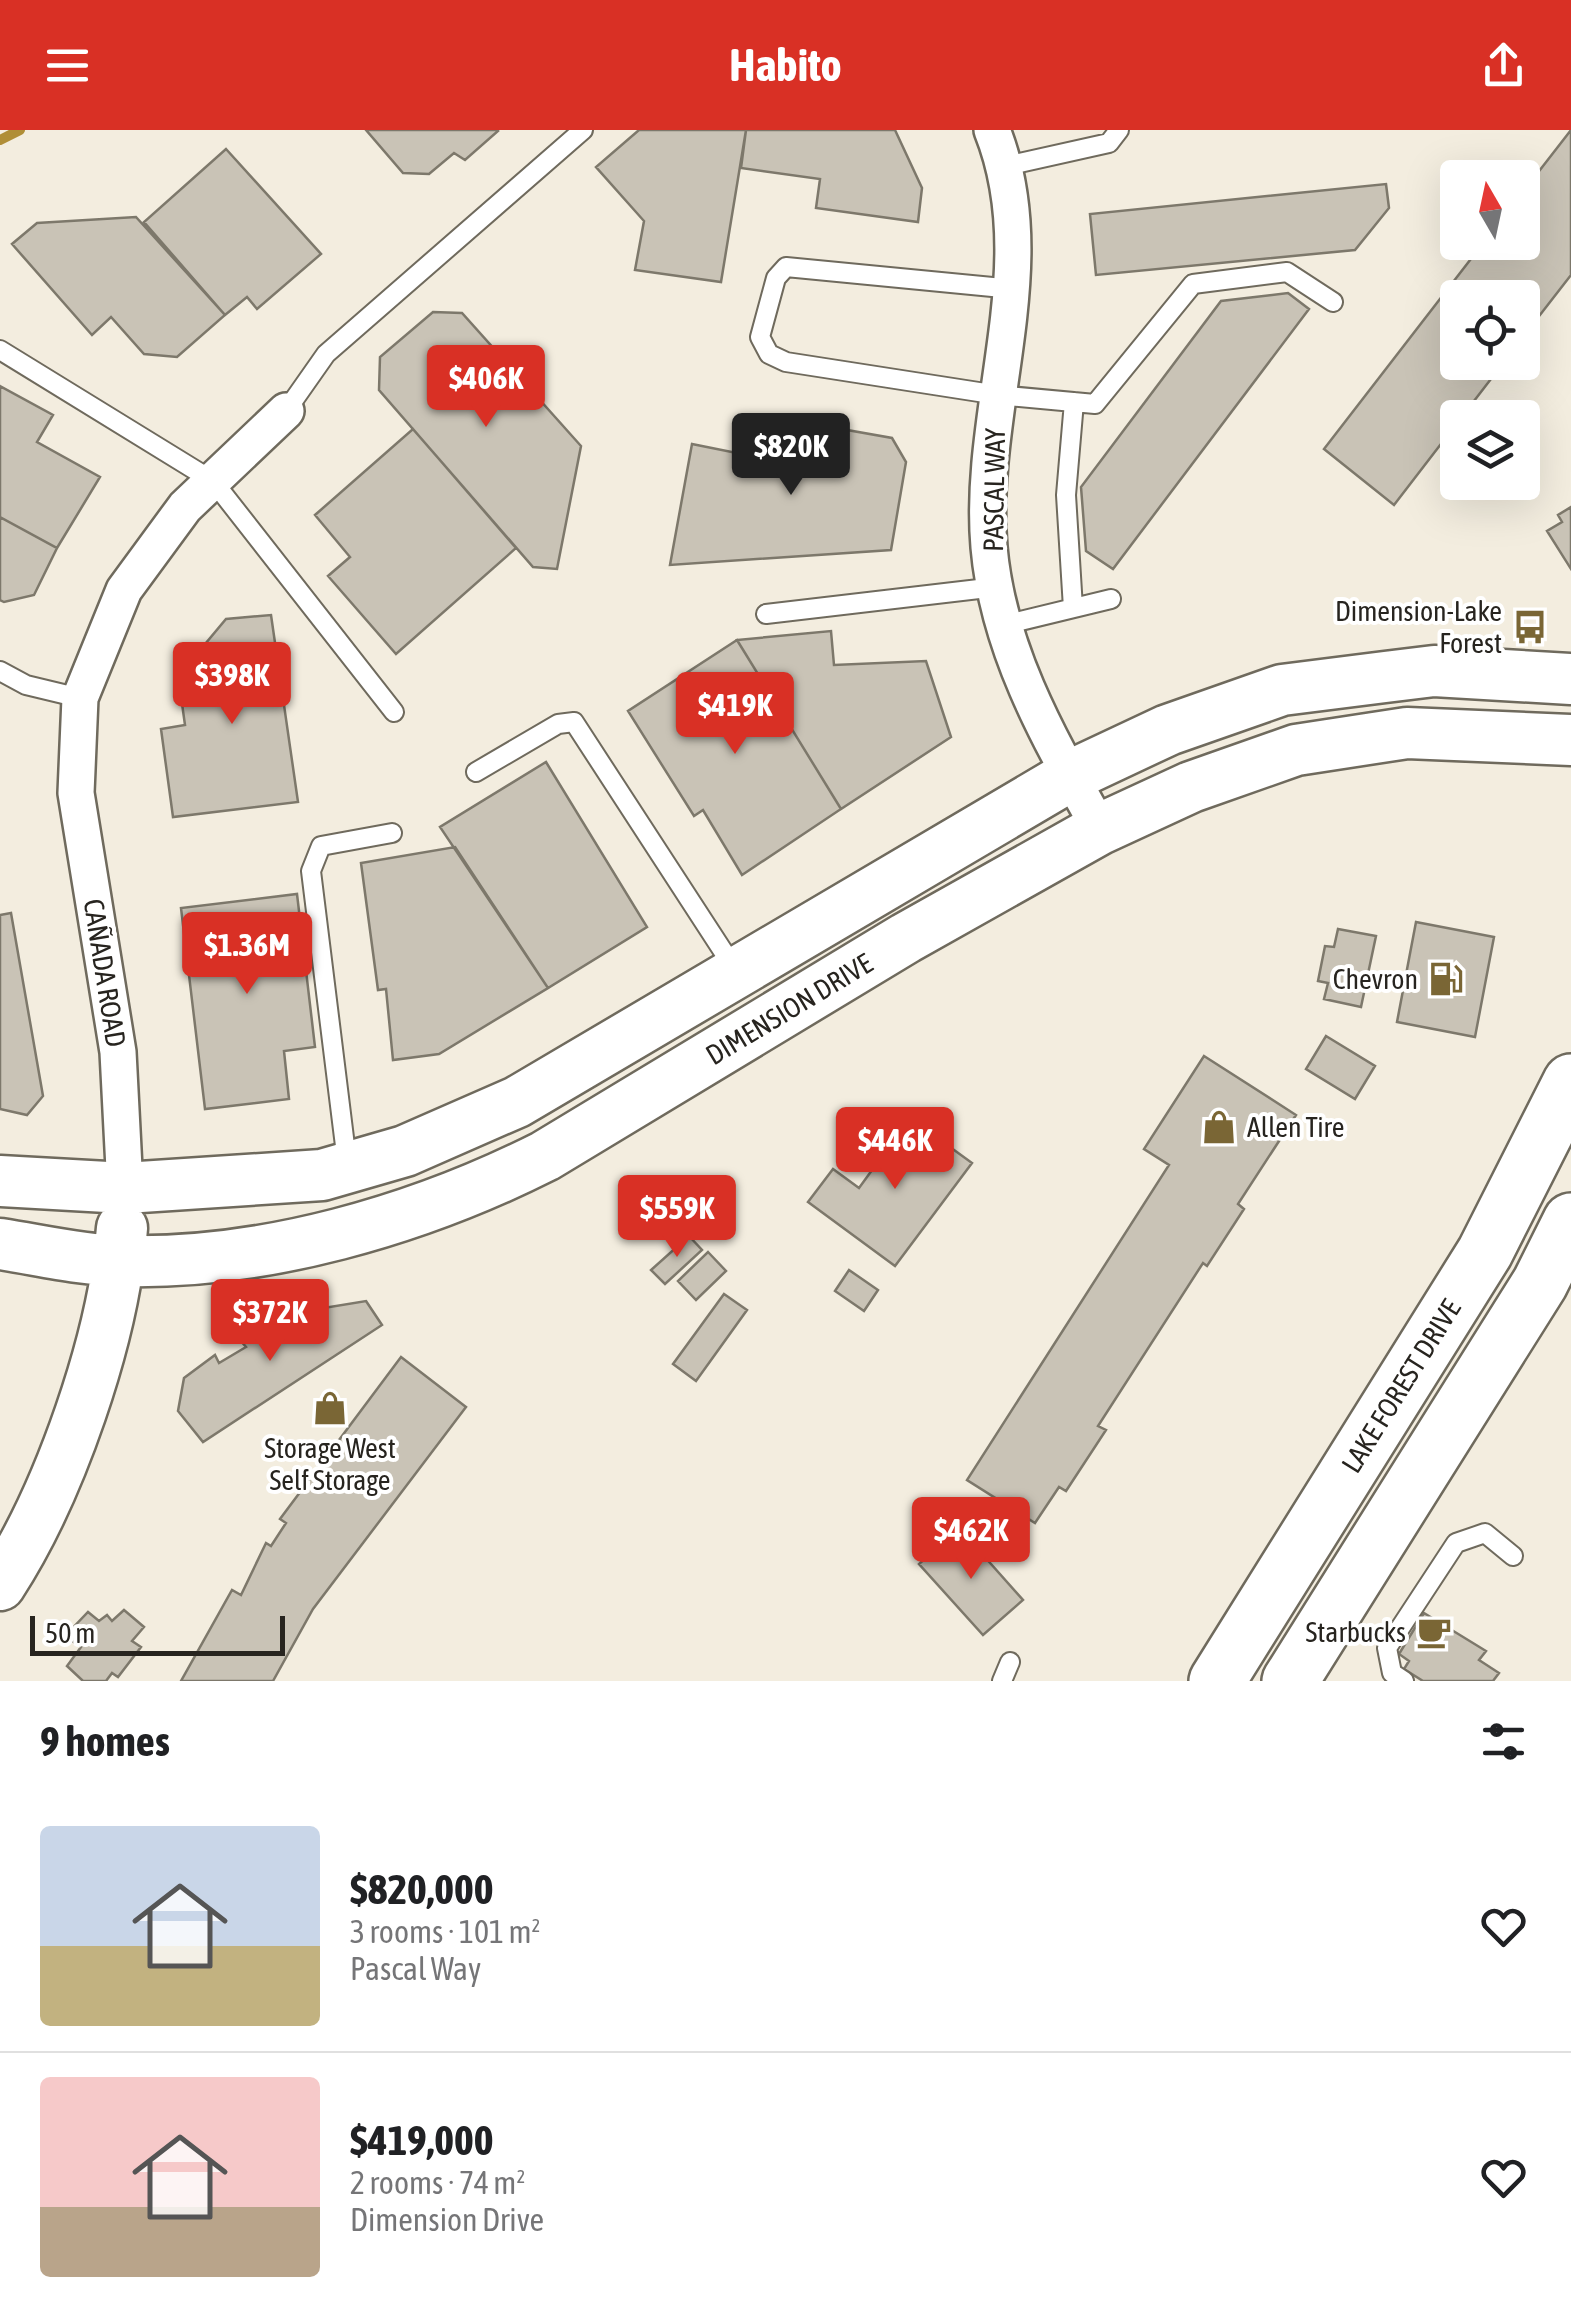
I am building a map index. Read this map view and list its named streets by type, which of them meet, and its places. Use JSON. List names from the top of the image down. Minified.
{"streets":{"main road":["CAÑADA ROAD","DIMENSION DRIVE","LAKE FOREST DRIVE"],"street":["PASCAL WAY"]},"crossings":[["PASCAL WAY","DIMENSION DRIVE"],["CAÑADA ROAD","DIMENSION DRIVE"]],"places":{"bus stop":["Dimension-Lake Forest"],"fuel station":["Chevron"],"shop":["Allen Tire","Storage West Self Storage"],"cafe":["Starbucks"]},"scale_bar":"50 m","north":"top","page":{"header":"Habito","price":["$406K","$820K","$398K","$419K","$1.36M","$446K","$559K","$372K","$462K"],"scale":"50 m","heading":"9 homes","list":[{"name":"$820,000","note":"3 rooms · 101 m² · Pascal Way"},{"name":"$419,000","note":"2 rooms · 74 m² · Dimension Drive"}]}}
